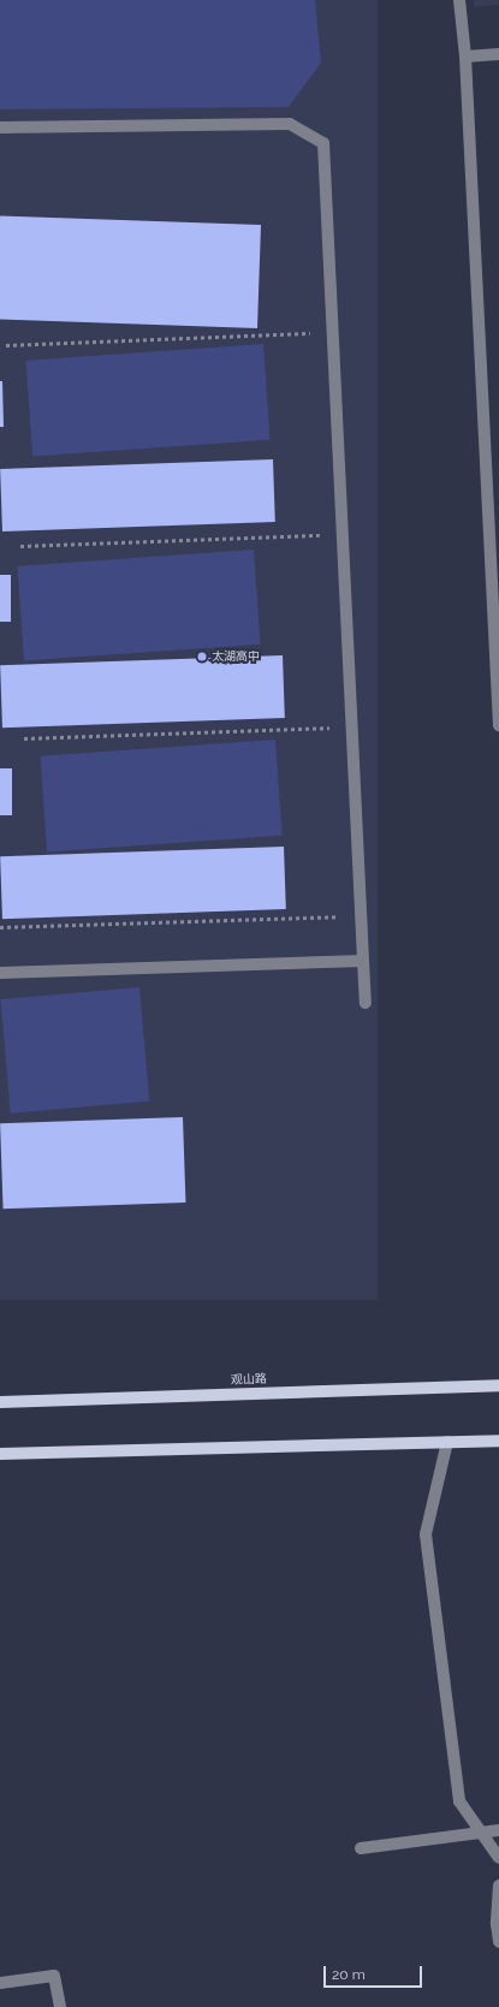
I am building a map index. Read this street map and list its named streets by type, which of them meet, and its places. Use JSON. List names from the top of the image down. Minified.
{"streets":{"main road":["观山路"]},"places":["太湖高中"],"scale_bar":"20 m"}
